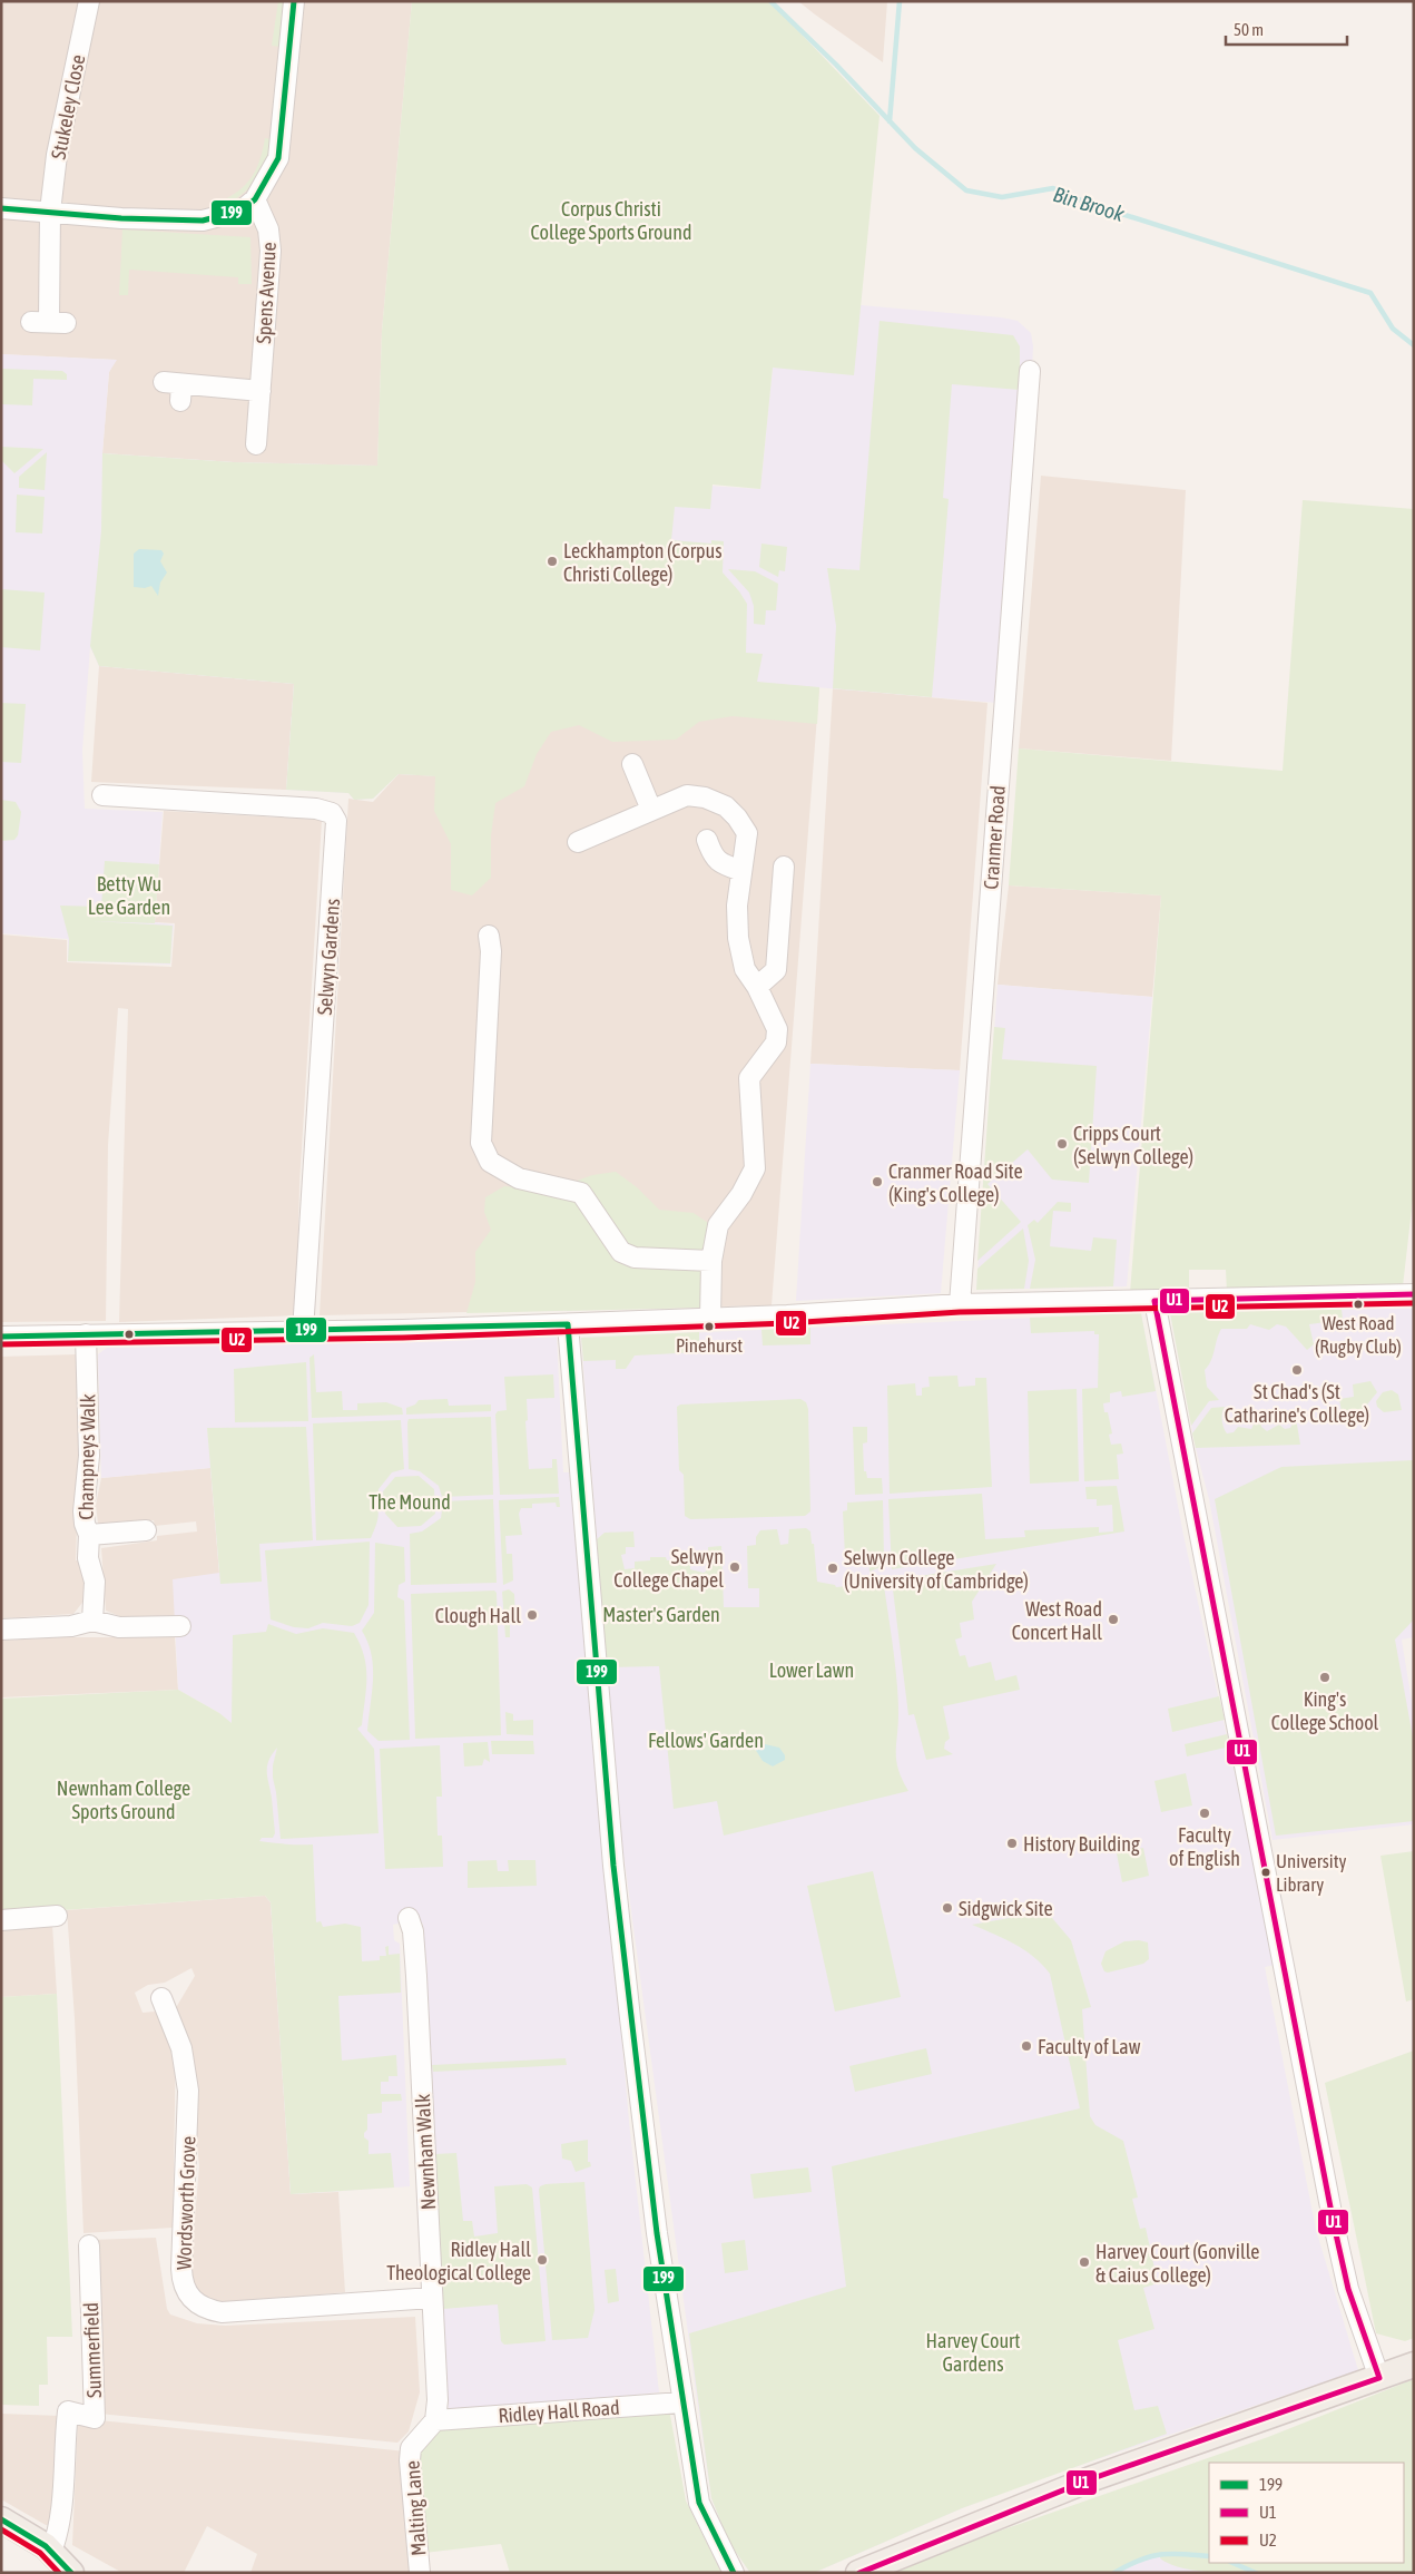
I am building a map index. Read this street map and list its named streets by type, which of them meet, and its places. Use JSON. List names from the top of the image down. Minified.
{"streets":{"street":["Stukeley Close","Spens Avenue","Cranmer Road","Selwyn Gardens","Champneys Walk","Newnham Walk","Wordsworth Grove","Summerfield","Ridley Hall Road","Malting Lane"]},"crossings":[["Newnham Walk","Wordsworth Grove"],["Newnham Walk","Ridley Hall Road"],["Newnham Walk","Malting Lane"],["Ridley Hall Road","Malting Lane"]],"water":["Bin Brook"],"parks":["Corpus Christi College Sports Ground","Betty Wu Lee Garden","The Mound","Master's Garden","Lower Lawn","Fellows' Garden","Newnham College Sports Ground","Harvey Court Gardens"],"places":["Leckhampton (Corpus Christi College)","Cripps Court (Selwyn College)","Cranmer Road Site (King's College)","West Road (Rugby Club)","Pinehurst","St Chad's (St Catharine's College)","Selwyn College Chapel","Selwyn College (University of Cambridge)","Clough Hall","West Road Concert Hall","King's College School","Faculty of English","History Building","University Library","Sidgwick Site","Faculty of Law","Ridley Hall Theological College","Harvey Court (Gonville & Caius College)"],"lines":["transit line 199","transit line U1","transit line U2"],"legend":["199","U1","U2"],"scale_bar":"50 m"}
